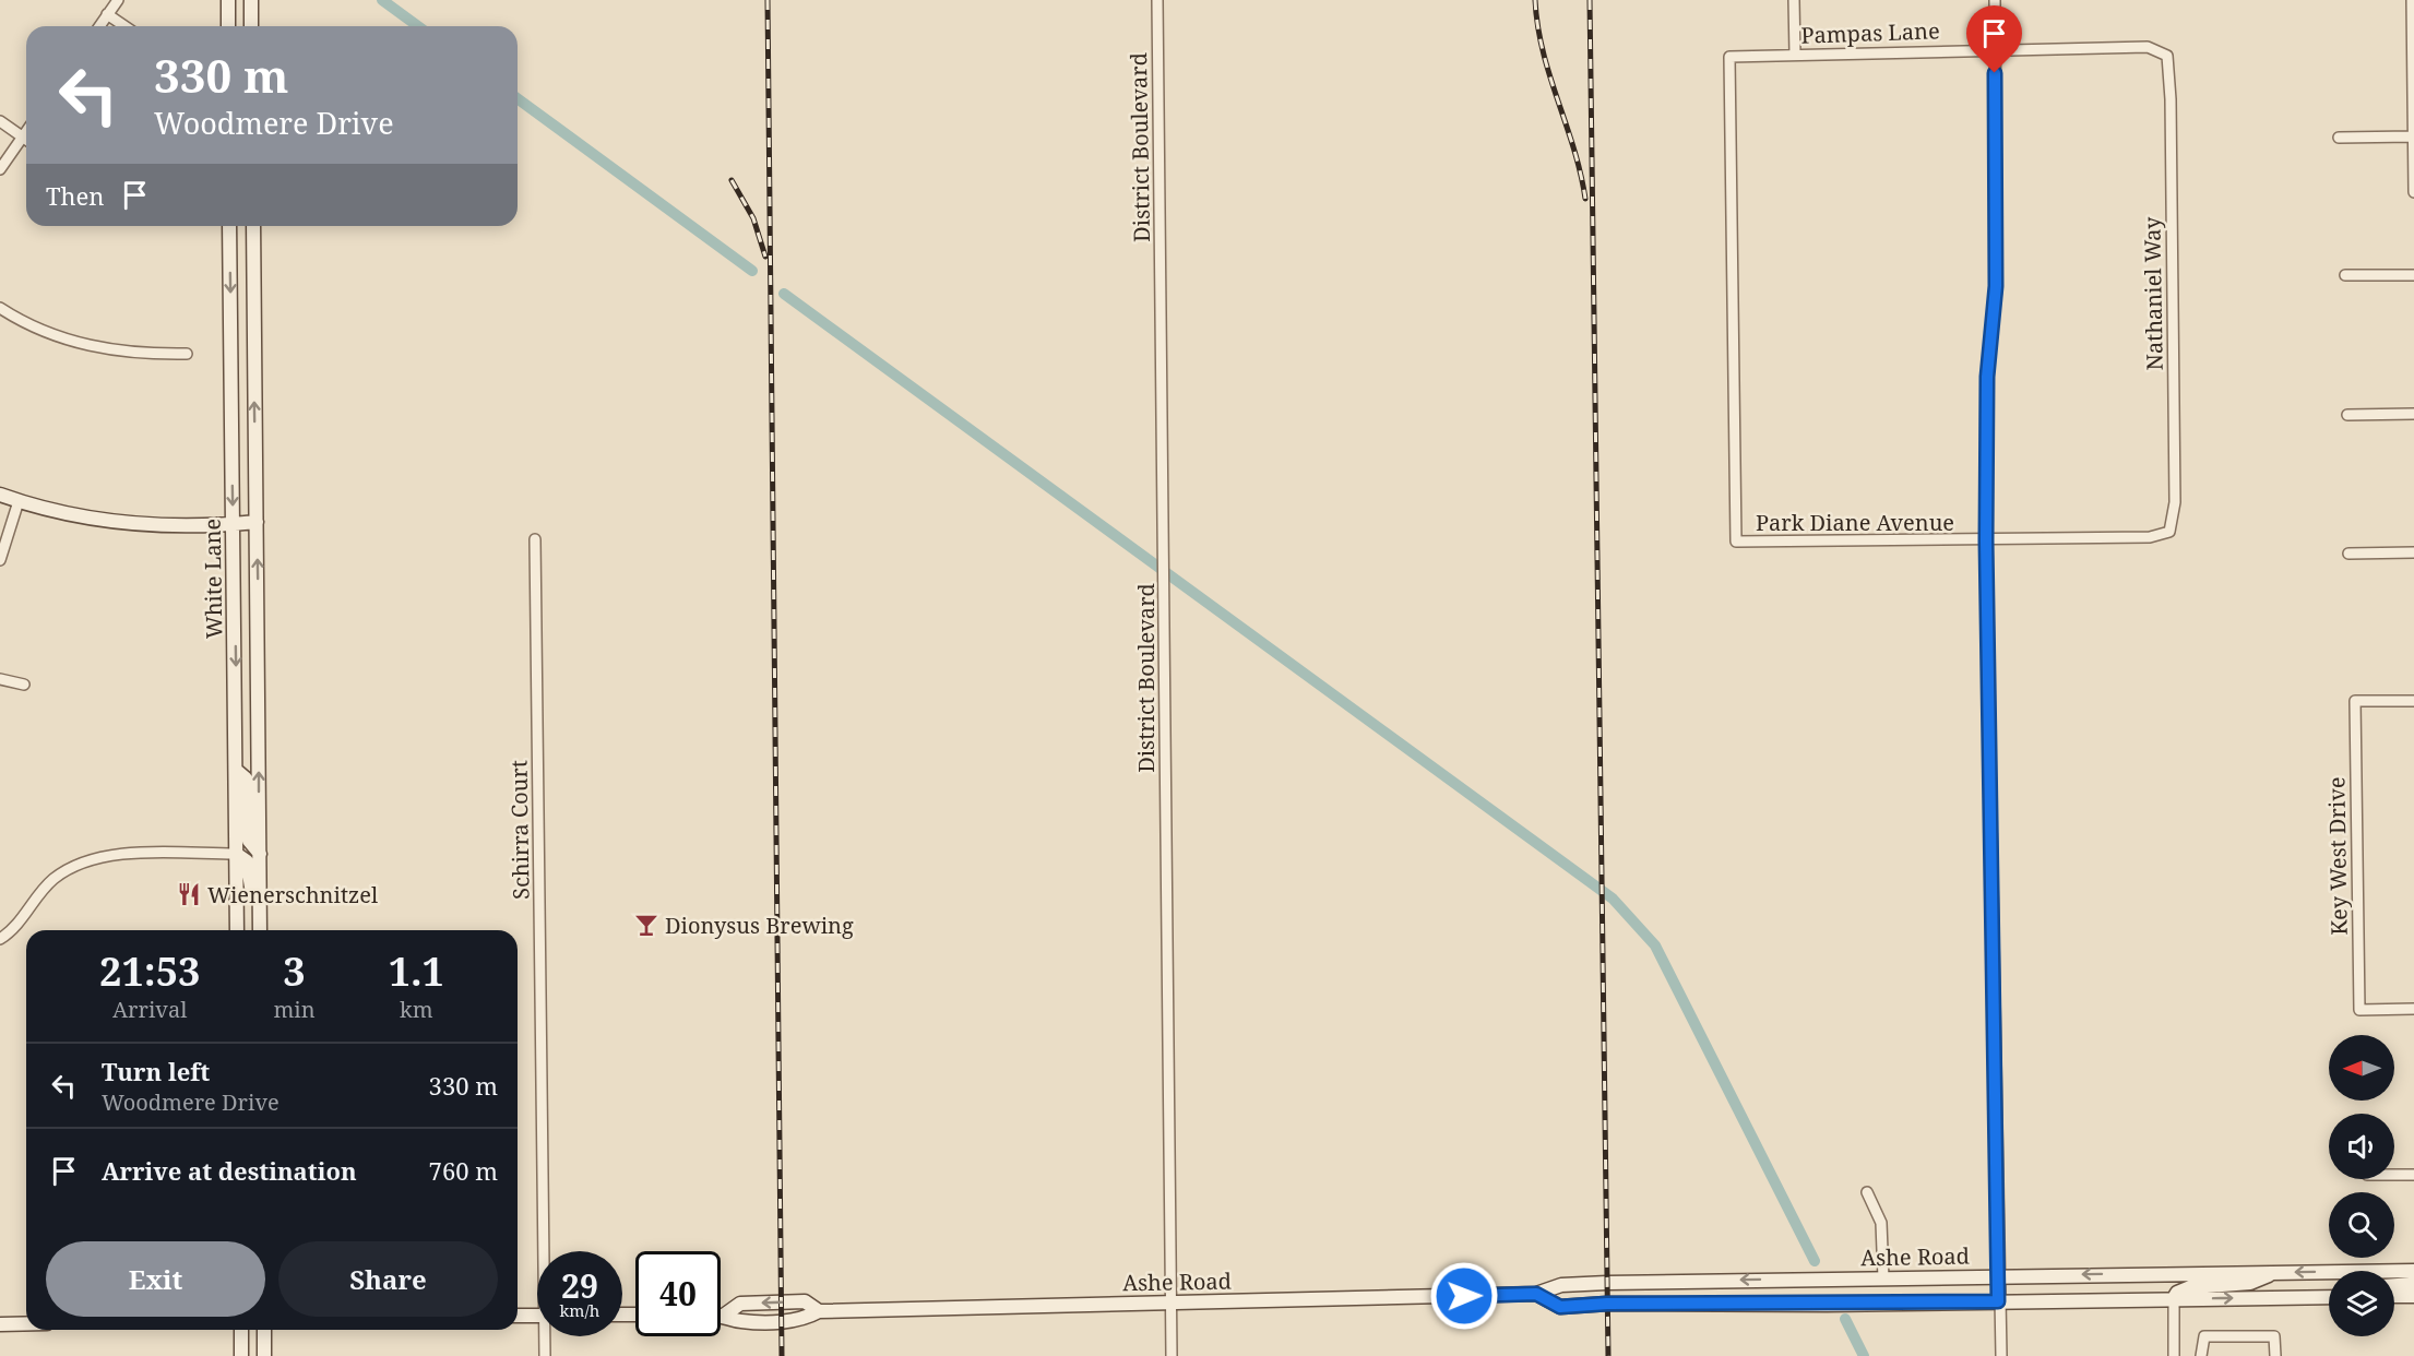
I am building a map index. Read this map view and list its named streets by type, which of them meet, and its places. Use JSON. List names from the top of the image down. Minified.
{"streets":{"street":["Pampas Lane","District Boulevard","Nathaniel Way","Park Diane Avenue","White Lane","Schirra Court","Key West Drive","Ashe Road"]},"crossings":[["Pampas Lane","Nathaniel Way"],["Pampas Lane","Park Diane Avenue"],["District Boulevard","Ashe Road"],["Nathaniel Way","Park Diane Avenue"]],"places":{"restaurant":["Wienerschnitzel"],"bar":["Dionysus Brewing"]},"north":"left","page":{"turn":["330 m","Woodmere Drive"],"then":"Then","eta":["21:53","Arrival","3","min","1.1","km"],"list":[{"name":"Turn left","note":"Woodmere Drive","value":"330 m"},{"name":"Arrive at destination","value":"760 m"}],"buttons":["Exit","Share"],"speed":"29 km/h","limit":"40"}}
